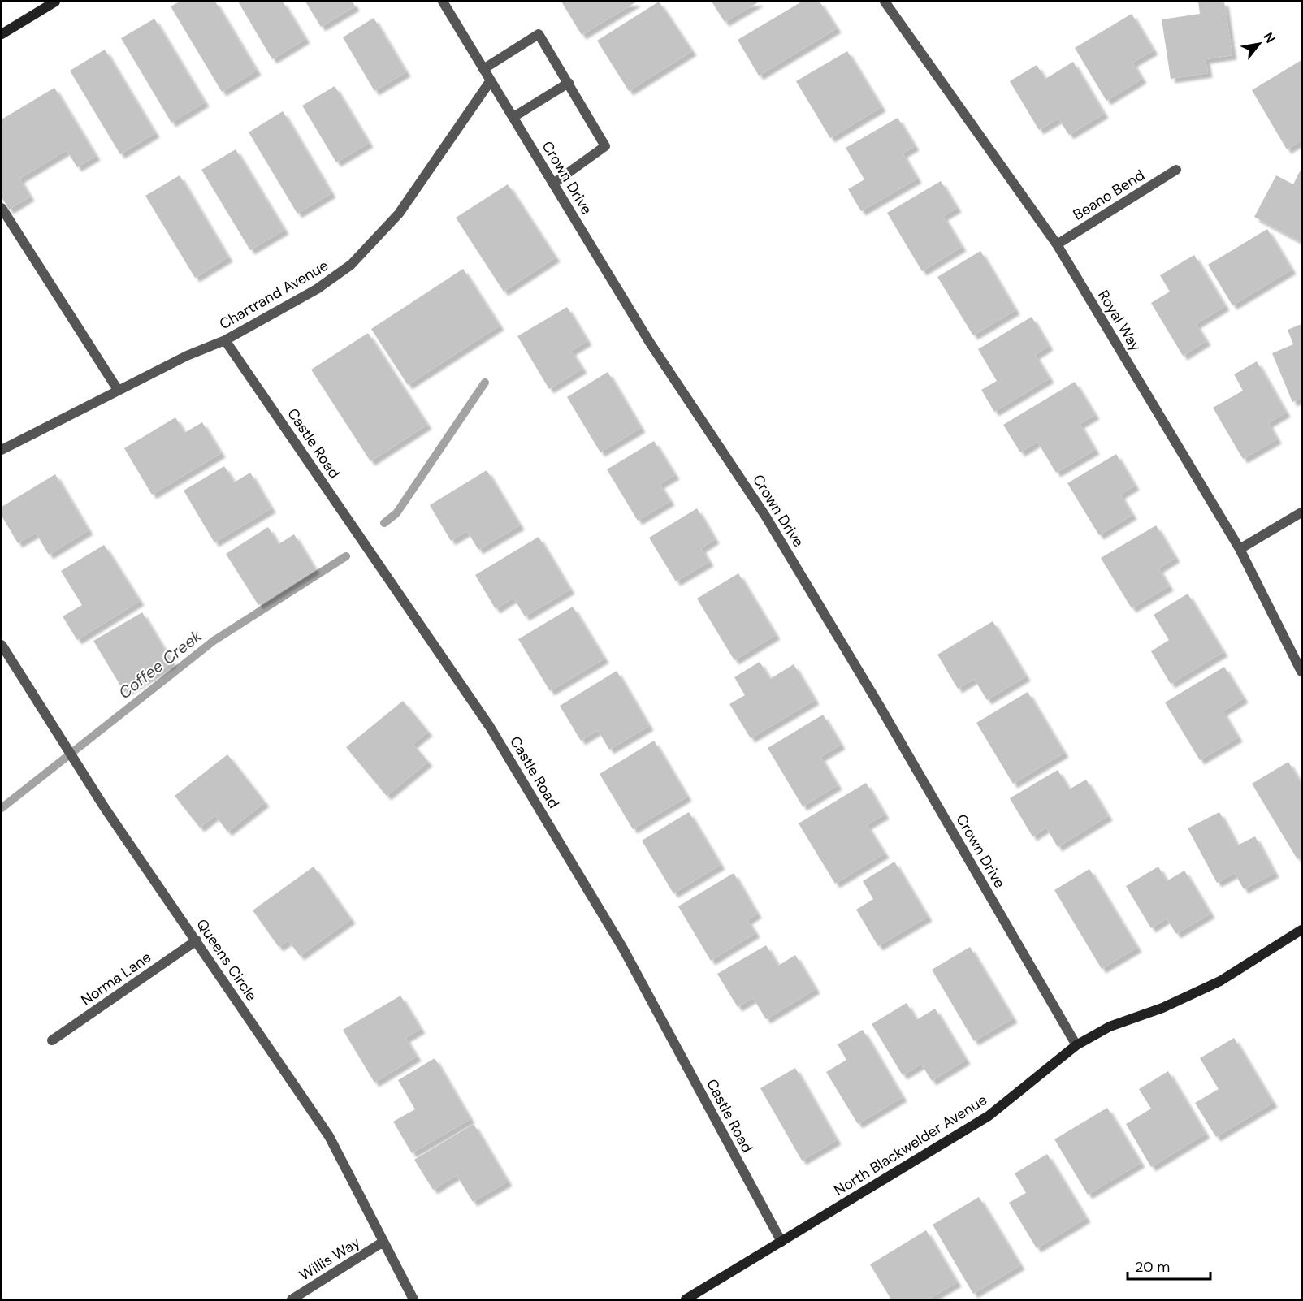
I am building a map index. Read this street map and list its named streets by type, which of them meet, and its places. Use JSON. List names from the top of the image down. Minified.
{"streets":{"street":["Crown Drive","Beano Bend","Chartrand Avenue","Royal Way","Castle Road","Queens Circle","Norma Lane","North Blackwelder Avenue","Willis Way"]},"crossings":[["Crown Drive","Chartrand Avenue"],["Crown Drive","North Blackwelder Avenue"],["Beano Bend","Royal Way"],["Chartrand Avenue","Castle Road"],["Castle Road","North Blackwelder Avenue"],["Queens Circle","Norma Lane"],["Queens Circle","Willis Way"]],"water":["Coffee Creek"],"scale_bar":"20 m","north":"top right"}
